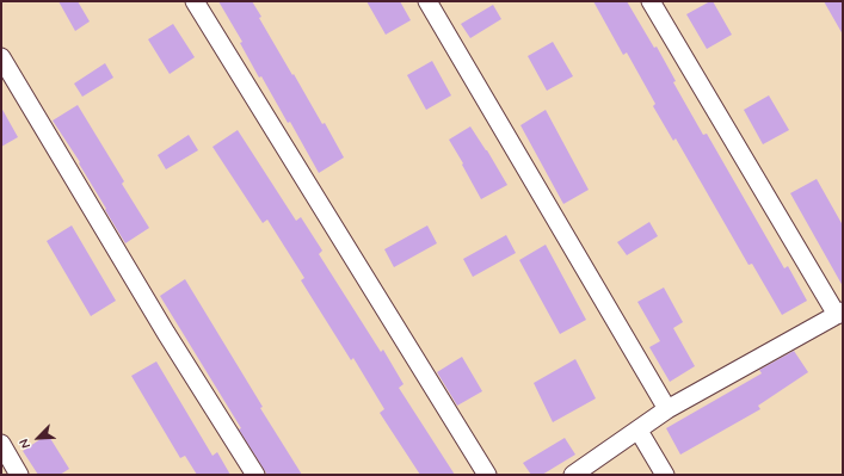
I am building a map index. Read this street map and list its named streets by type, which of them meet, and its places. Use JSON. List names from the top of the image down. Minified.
{"north":"bottom left"}
